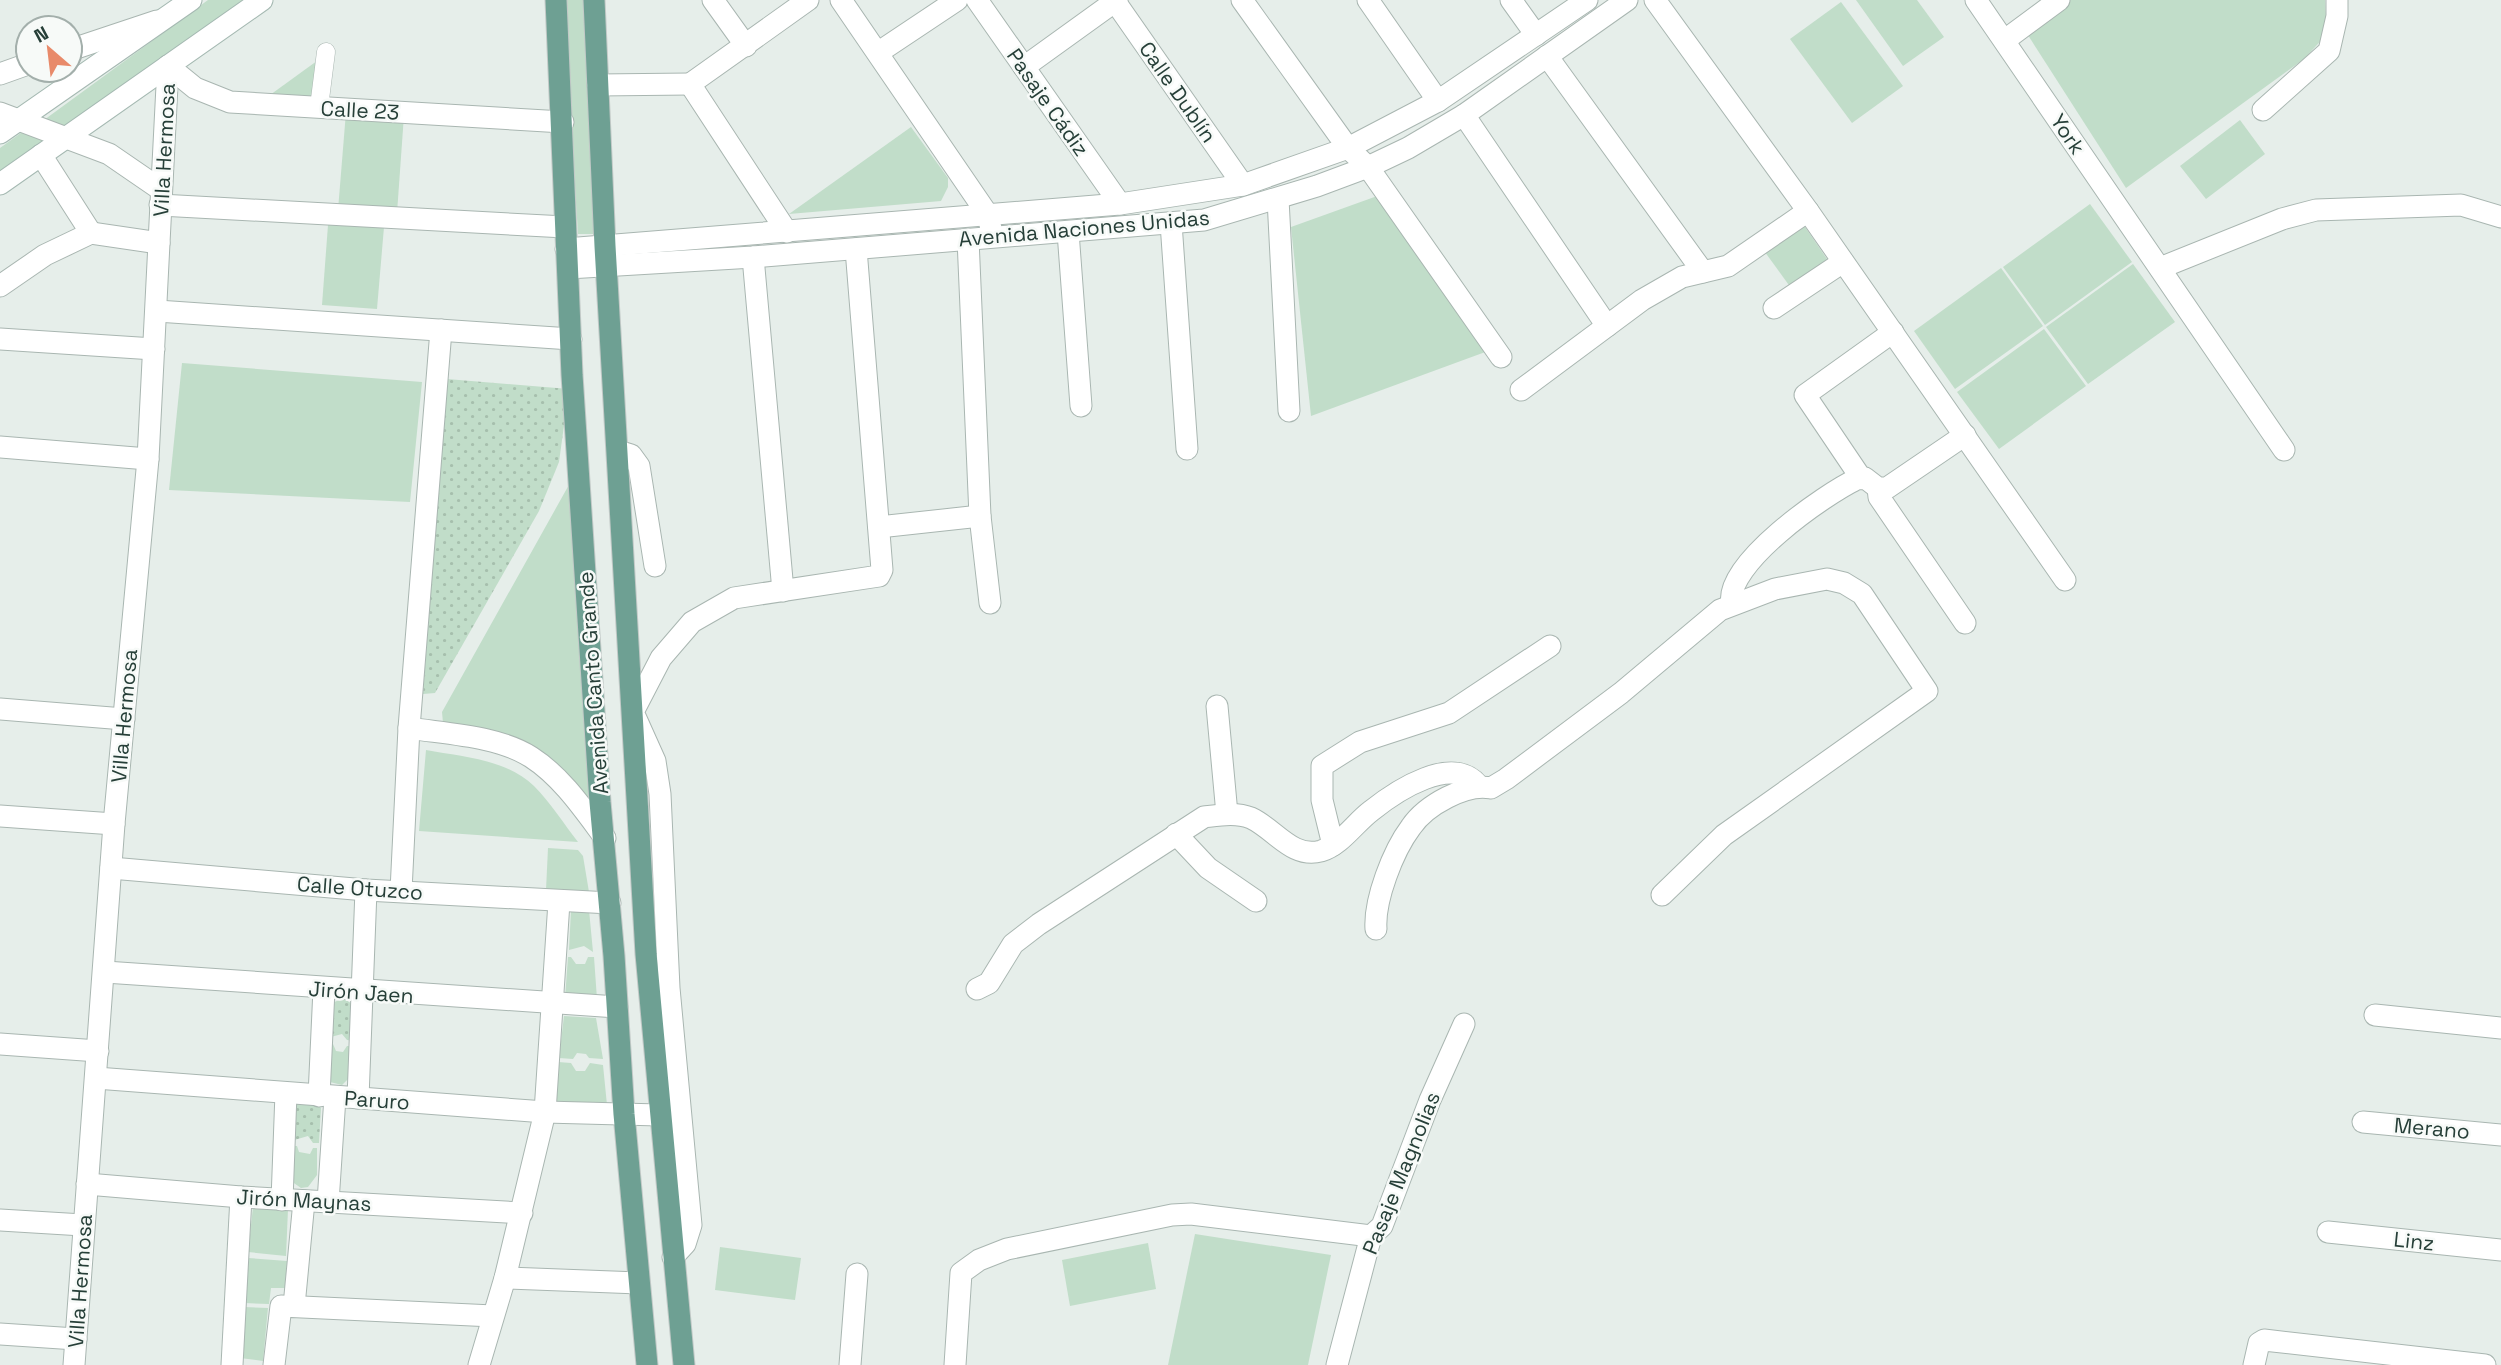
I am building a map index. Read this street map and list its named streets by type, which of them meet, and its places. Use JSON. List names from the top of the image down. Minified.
{"streets":{"main road":["Avenida Canto Grande"],"street":["Calle Dublín","Pasaje Cádiz","Calle 23","York","Villa Hermosa","Avenida Naciones Unidas","Calle Otuzco","Jirón Jaen","Paruro","Merano","Pasaje Magnolias","Jirón Maynas","Linz"]},"crossings":[["Calle Dublín","Avenida Naciones Unidas"],["Pasaje Cádiz","Avenida Naciones Unidas"],["Calle 23","Villa Hermosa"],["Calle 23","Avenida Canto Grande"],["Villa Hermosa","Avenida Naciones Unidas"],["Villa Hermosa","Calle Otuzco"],["Villa Hermosa","Jirón Jaen"],["Villa Hermosa","Paruro"],["Villa Hermosa","Jirón Maynas"],["Avenida Naciones Unidas","Avenida Canto Grande"],["Avenida Canto Grande","Calle Otuzco"],["Avenida Canto Grande","Jirón Jaen"],["Avenida Canto Grande","Paruro"]],"north":"top left"}
